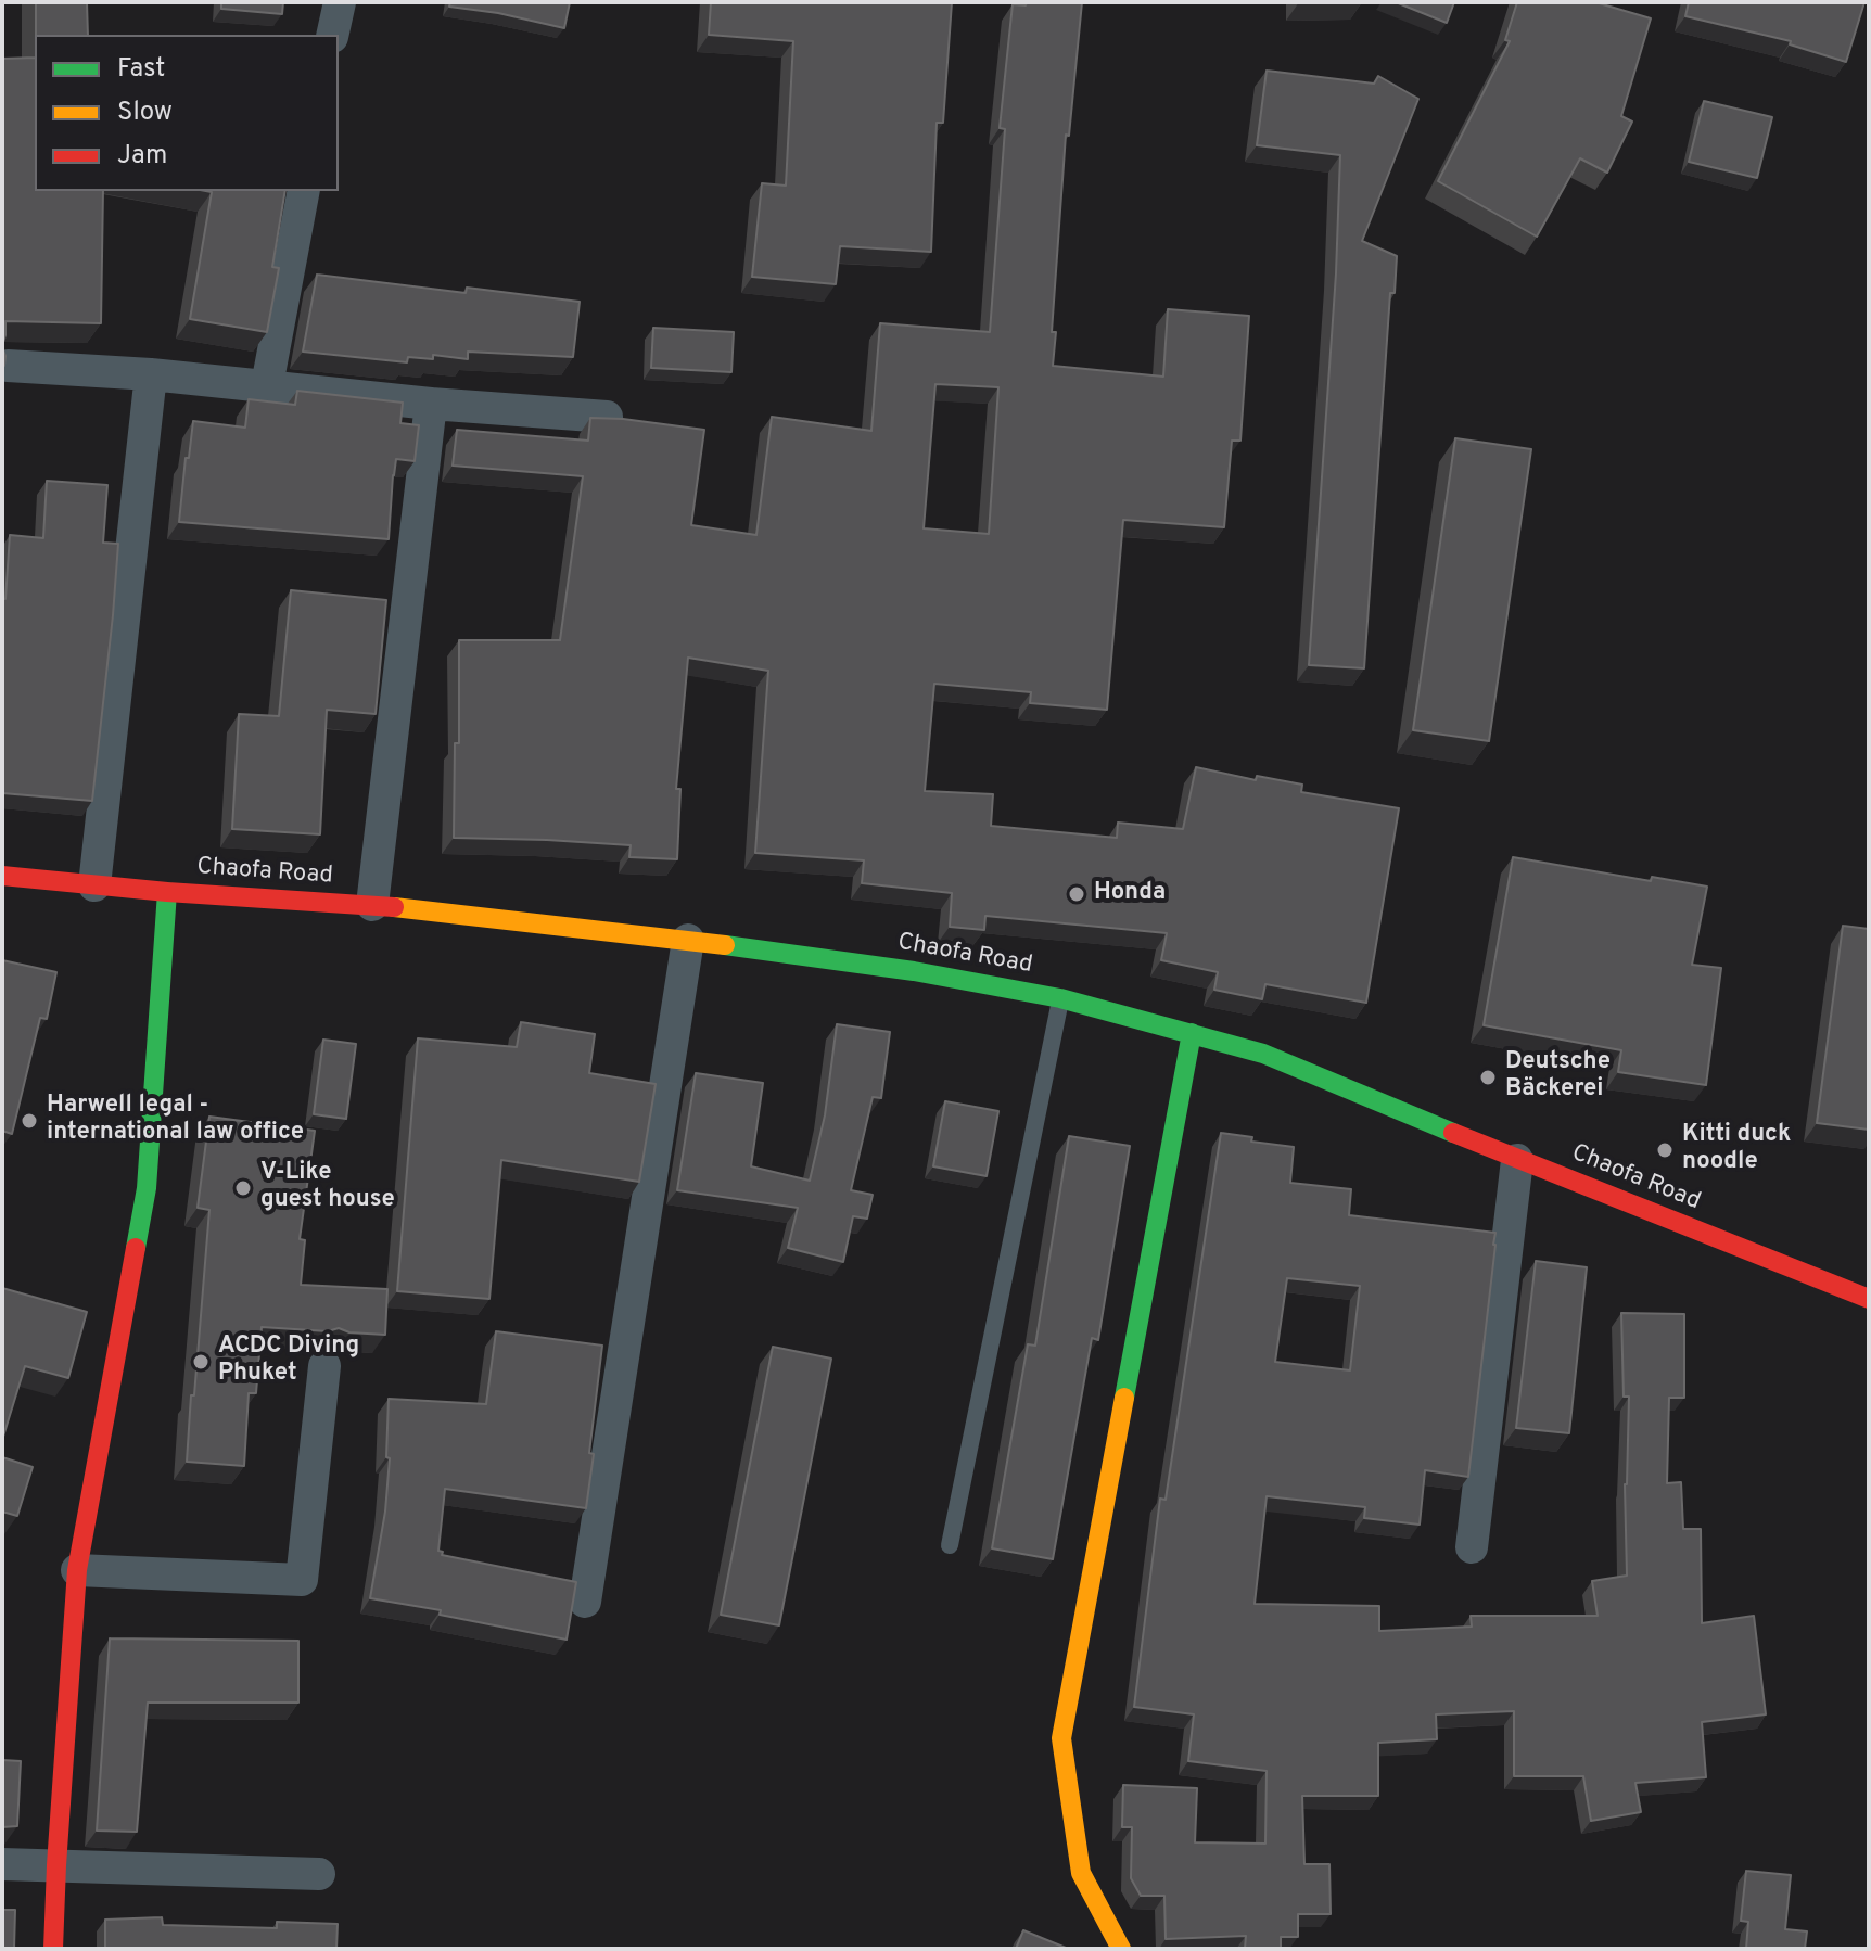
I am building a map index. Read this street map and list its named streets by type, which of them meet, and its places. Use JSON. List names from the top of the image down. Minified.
{"streets":{"street":["Chaofa Road"]},"places":["Honda","Deutsche Bäckerei","Harwell legal - international law office","Kitti duck noodle","V-Like guest house","ACDC Diving Phuket"],"legend":["Fast","Slow","Jam"]}
